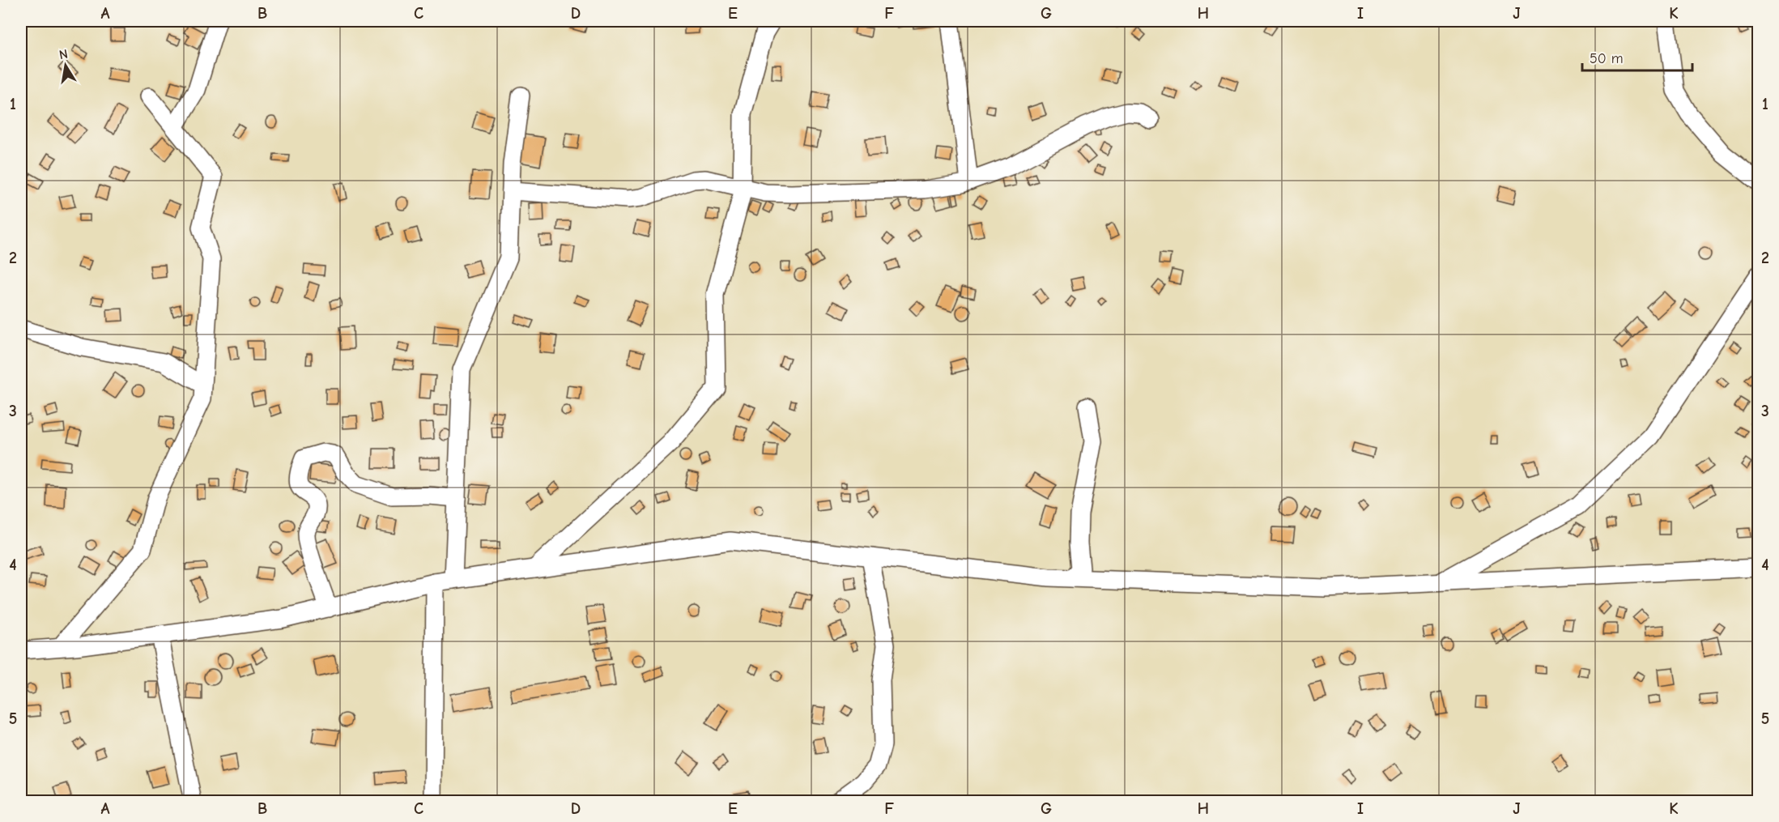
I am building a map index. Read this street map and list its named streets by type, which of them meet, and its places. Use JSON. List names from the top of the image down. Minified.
{"scale_bar":"50 m","north":"top","grid":{"columns":["A","B","C","D","E","F","G","H","I","J","K"],"rows":["1","2","3","4","5"]}}
